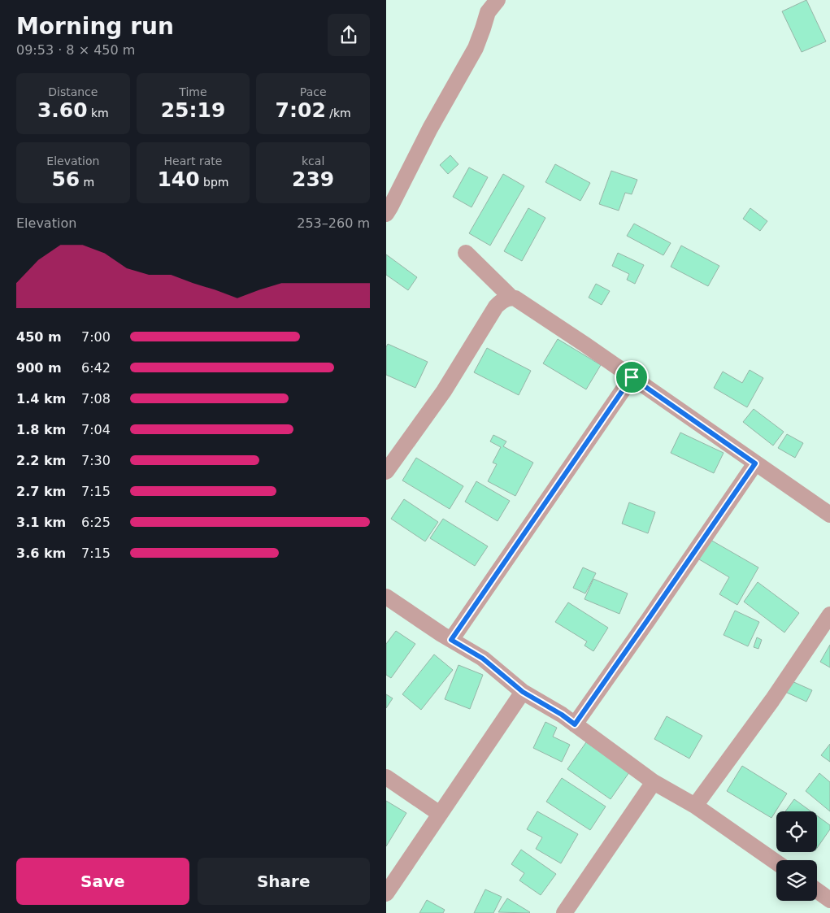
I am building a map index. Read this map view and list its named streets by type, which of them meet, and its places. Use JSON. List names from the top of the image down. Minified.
{"page":{"heading":["Morning run","09:53 · 8 × 450 m"],"stats":[["Distance","3.60 km"],["Time","25:19"],["Pace","7:02 /km"],["Elevation","56 m"],["Heart rate","140 bpm"],["kcal","239"]],"chart":["Elevation","253–260 m"],"list":[{"name":"450 m","note":"7:00"},{"name":"900 m","note":"6:42"},{"name":"1.4 km","note":"7:08"},{"name":"1.8 km","note":"7:04"},{"name":"2.2 km","note":"7:30"},{"name":"2.7 km","note":"7:15"},{"name":"3.1 km","note":"6:25"},{"name":"3.6 km","note":"7:15"}],"buttons":["Save","Share"]}}
